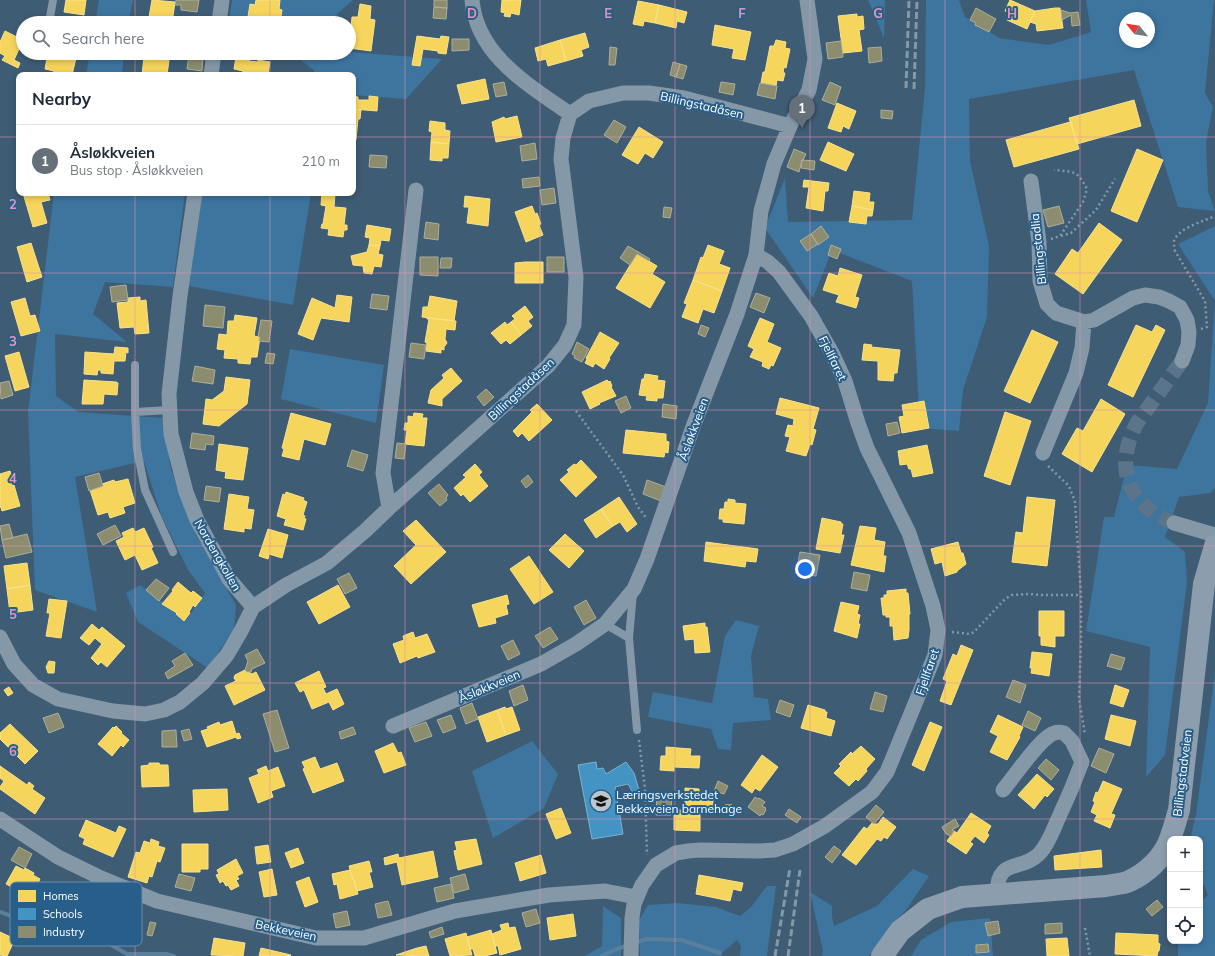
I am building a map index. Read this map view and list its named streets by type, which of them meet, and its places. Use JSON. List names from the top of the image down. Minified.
{"streets":{"main road":["Billingstadveien"],"street":["Billingstadåsen","Billingstadlia","Fjellfaret","Åsløkkveien","Nordengkollen","Bekkeveien"]},"crossings":[["Billingstadåsen","Åsløkkveien"],["Billingstadåsen","Nordengkollen"],["Fjellfaret","Åsløkkveien"],["Fjellfaret","Bekkeveien"]],"places":{"school or university":["Læringsverkstedet Bekkeveien barnehage"]},"legend":["Homes","Schools","Industry"],"north":"top left","page":{"search":"Search here","heading":"Nearby","pins":"1","list":[{"mark":"1","name":"Åsløkkveien","note":"Bus stop · Åsløkkveien","value":"210 m"}],"map_buttons":["+","−"]},"grid":{"columns":["D","E","F","G","H"],"rows":["2","3","4","5","6"]}}
